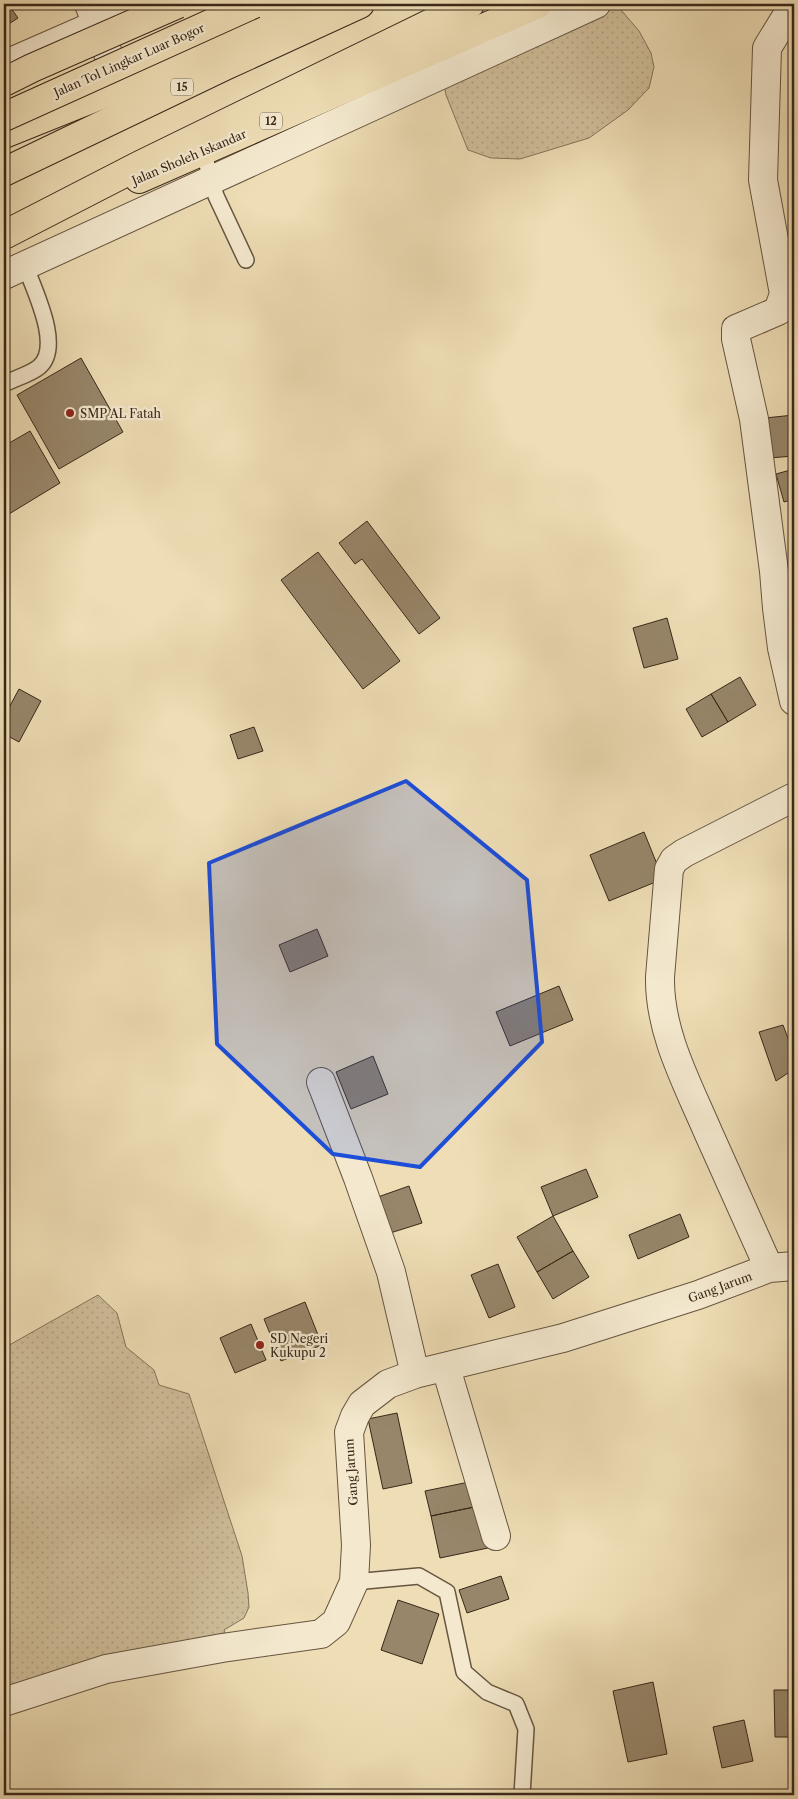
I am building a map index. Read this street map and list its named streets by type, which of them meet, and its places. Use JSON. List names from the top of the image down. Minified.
{"streets":{"highway":["Jalan Tol Lingkar Luar Bogor","15","12","Jalan Sholeh Iskandar"],"street":["Gang Jarum"]},"places":["SMP AL Fatah","SD Negeri Kukupu 2"]}
